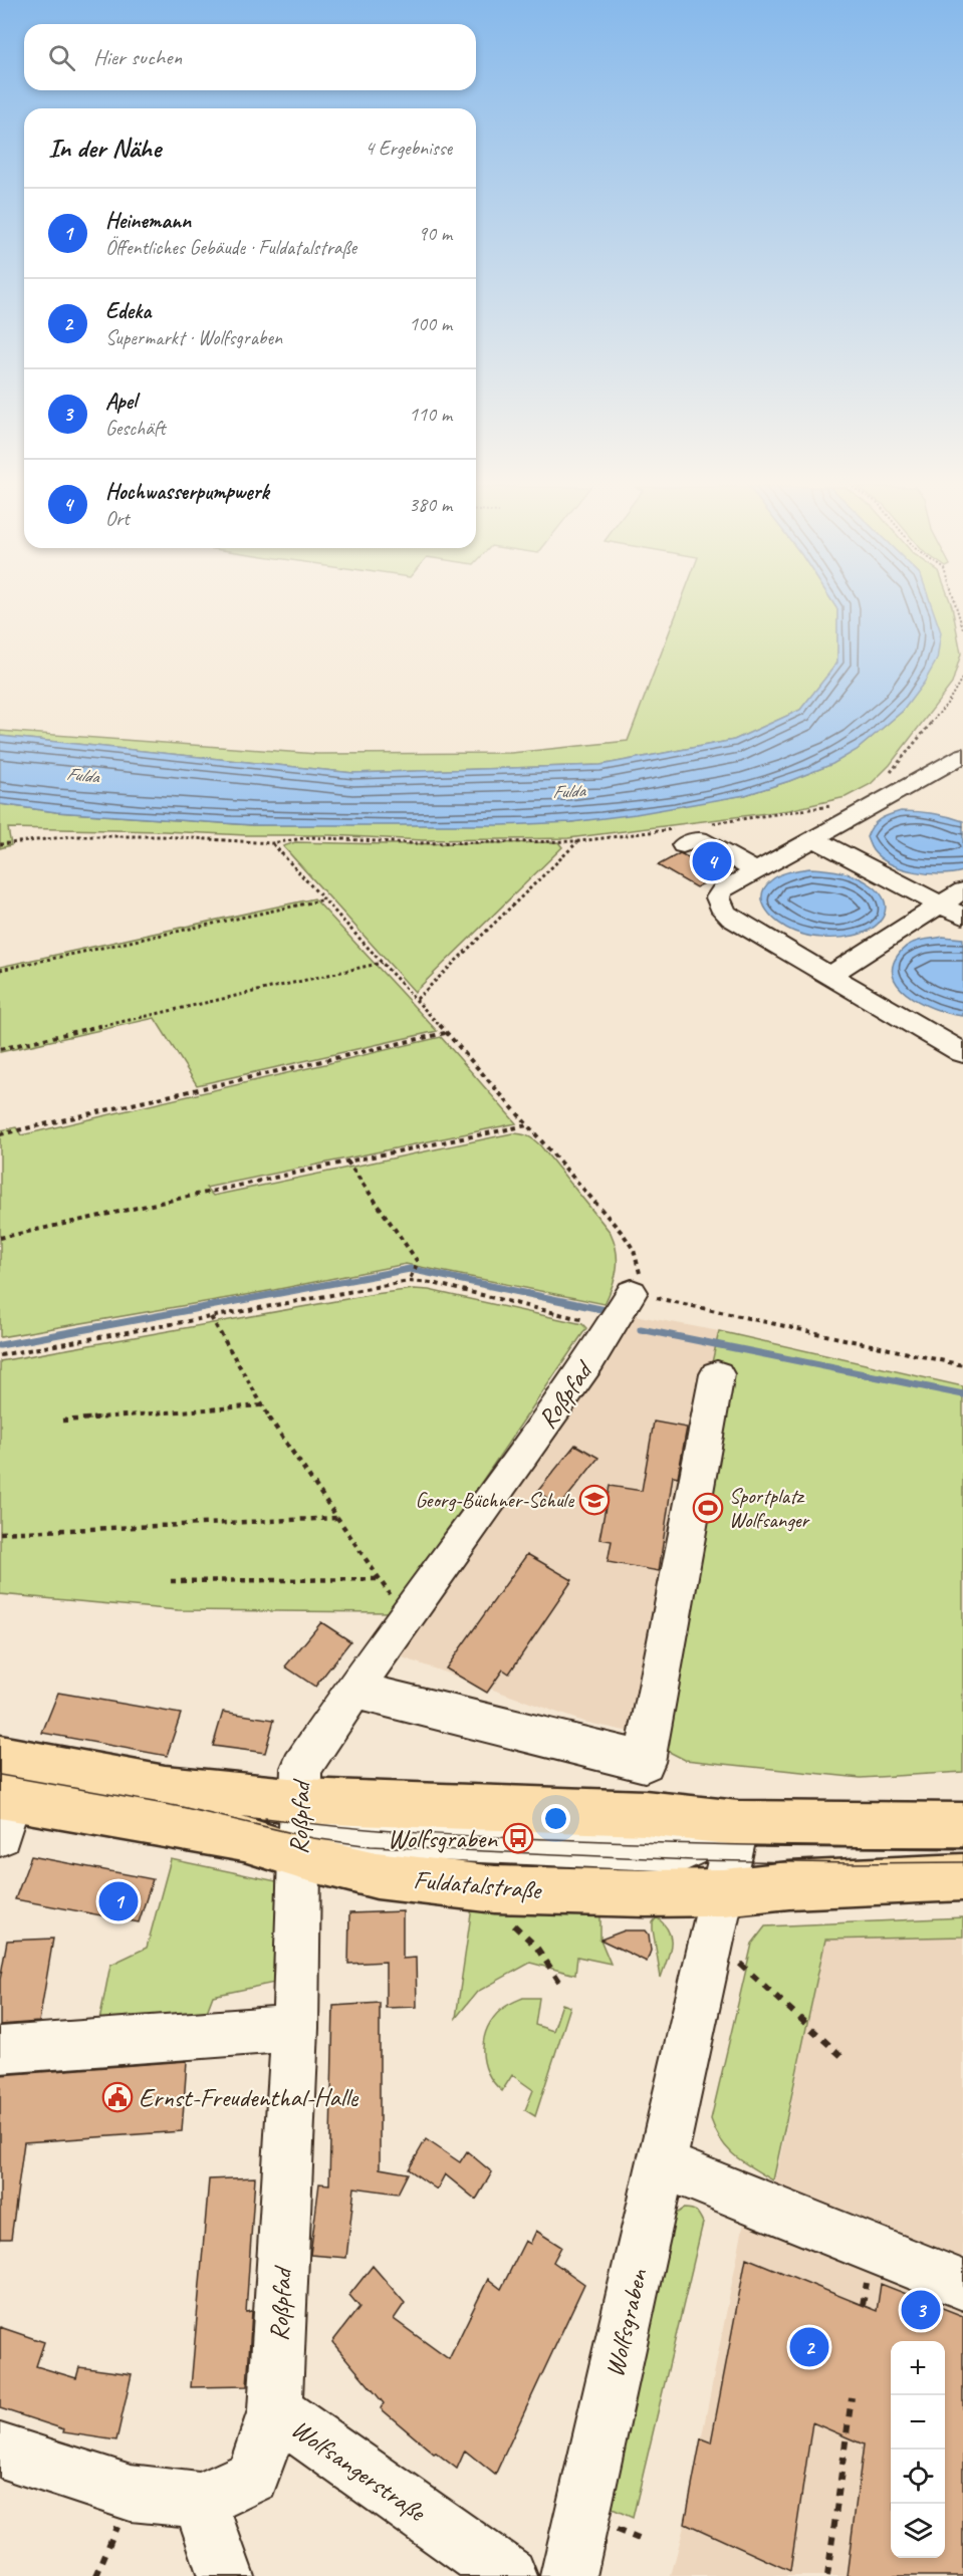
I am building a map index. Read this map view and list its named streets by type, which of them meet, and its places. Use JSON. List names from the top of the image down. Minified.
{"streets":{"main road":["Fuldatalstraße"],"street":["Roßpfad","Wolfsgraben","Wolfsangerstraße"]},"crossings":[["Roßpfad","Fuldatalstraße"],["Roßpfad","Wolfsangerstraße"],["Fuldatalstraße","Wolfsgraben"]],"water":["Fulda"],"places":{"school or university":["Georg-Büchner-Schule"],"sports":["Sportplatz Wolfsanger"],"bus stop":["Wolfsgraben"],"public building":["Ernst-Freudenthal-Halle"]},"page":{"search":"Hier suchen","heading":["In der Nähe","4 Ergebnisse"],"list":[{"mark":"1","name":"Heinemann","note":"Öffentliches Gebäude · Fuldatalstraße","value":"90 m"},{"mark":"2","name":"Edeka","note":"Supermarkt · Wolfsgraben","value":"100 m"},{"mark":"3","name":"Apel","note":"Geschäft","value":"110 m"},{"mark":"4","name":"Hochwasserpumpwerk","note":"Ort","value":"380 m"}],"pins":["4","1","3","2"],"map_buttons":["+","−"]}}
